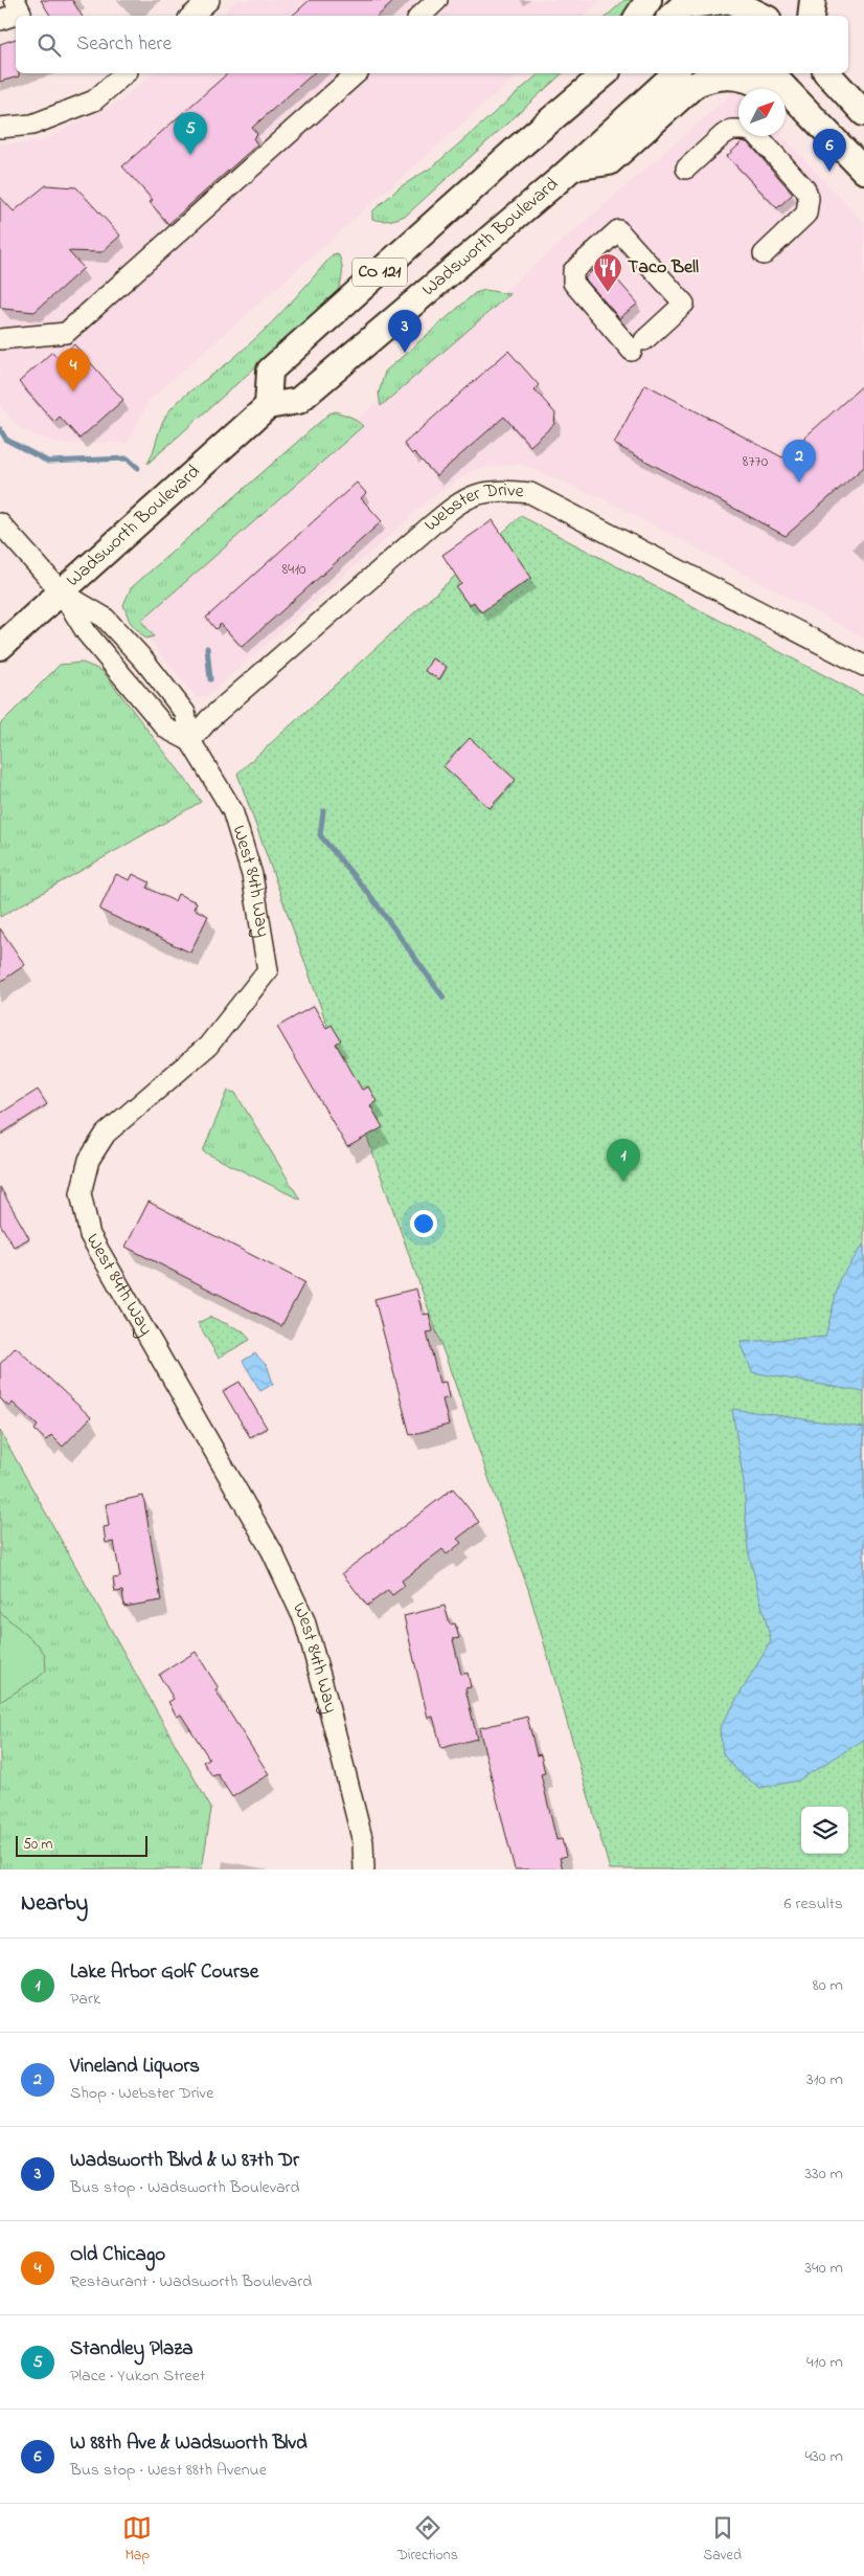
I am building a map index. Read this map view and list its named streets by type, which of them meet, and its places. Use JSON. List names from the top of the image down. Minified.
{"streets":{"main road":["Wadsworth Boulevard","CO 121"],"street":["Webster Drive","West 84th Way"]},"crossings":[["Wadsworth Boulevard","CO 121"],["Webster Drive","West 84th Way"]],"places":{"restaurant":["Taco Bell"]},"house_numbers":["8770","8410"],"scale_bar":"50 m","north":"top right","page":{"search":"Search here","pins":["5","6","3","4","2","1"],"scale":"50 m","heading":["Nearby","6 results"],"list":[{"mark":"1","name":"Lake Arbor Golf Course","note":"Park","value":"80 m"},{"mark":"2","name":"Vineland Liquors","note":"Shop · Webster Drive","value":"310 m"},{"mark":"3","name":"Wadsworth Blvd & W 87th Dr","note":"Bus stop · Wadsworth Boulevard","value":"330 m"},{"mark":"4","name":"Old Chicago","note":"Restaurant · Wadsworth Boulevard","value":"340 m"},{"mark":"5","name":"Standley Plaza","note":"Place · Yukon Street","value":"410 m"},{"mark":"6","name":"W 88th Ave & Wadsworth Blvd","note":"Bus stop · West 88th Avenue","value":"430 m"}],"nav":["Map","Directions","Saved"]}}
